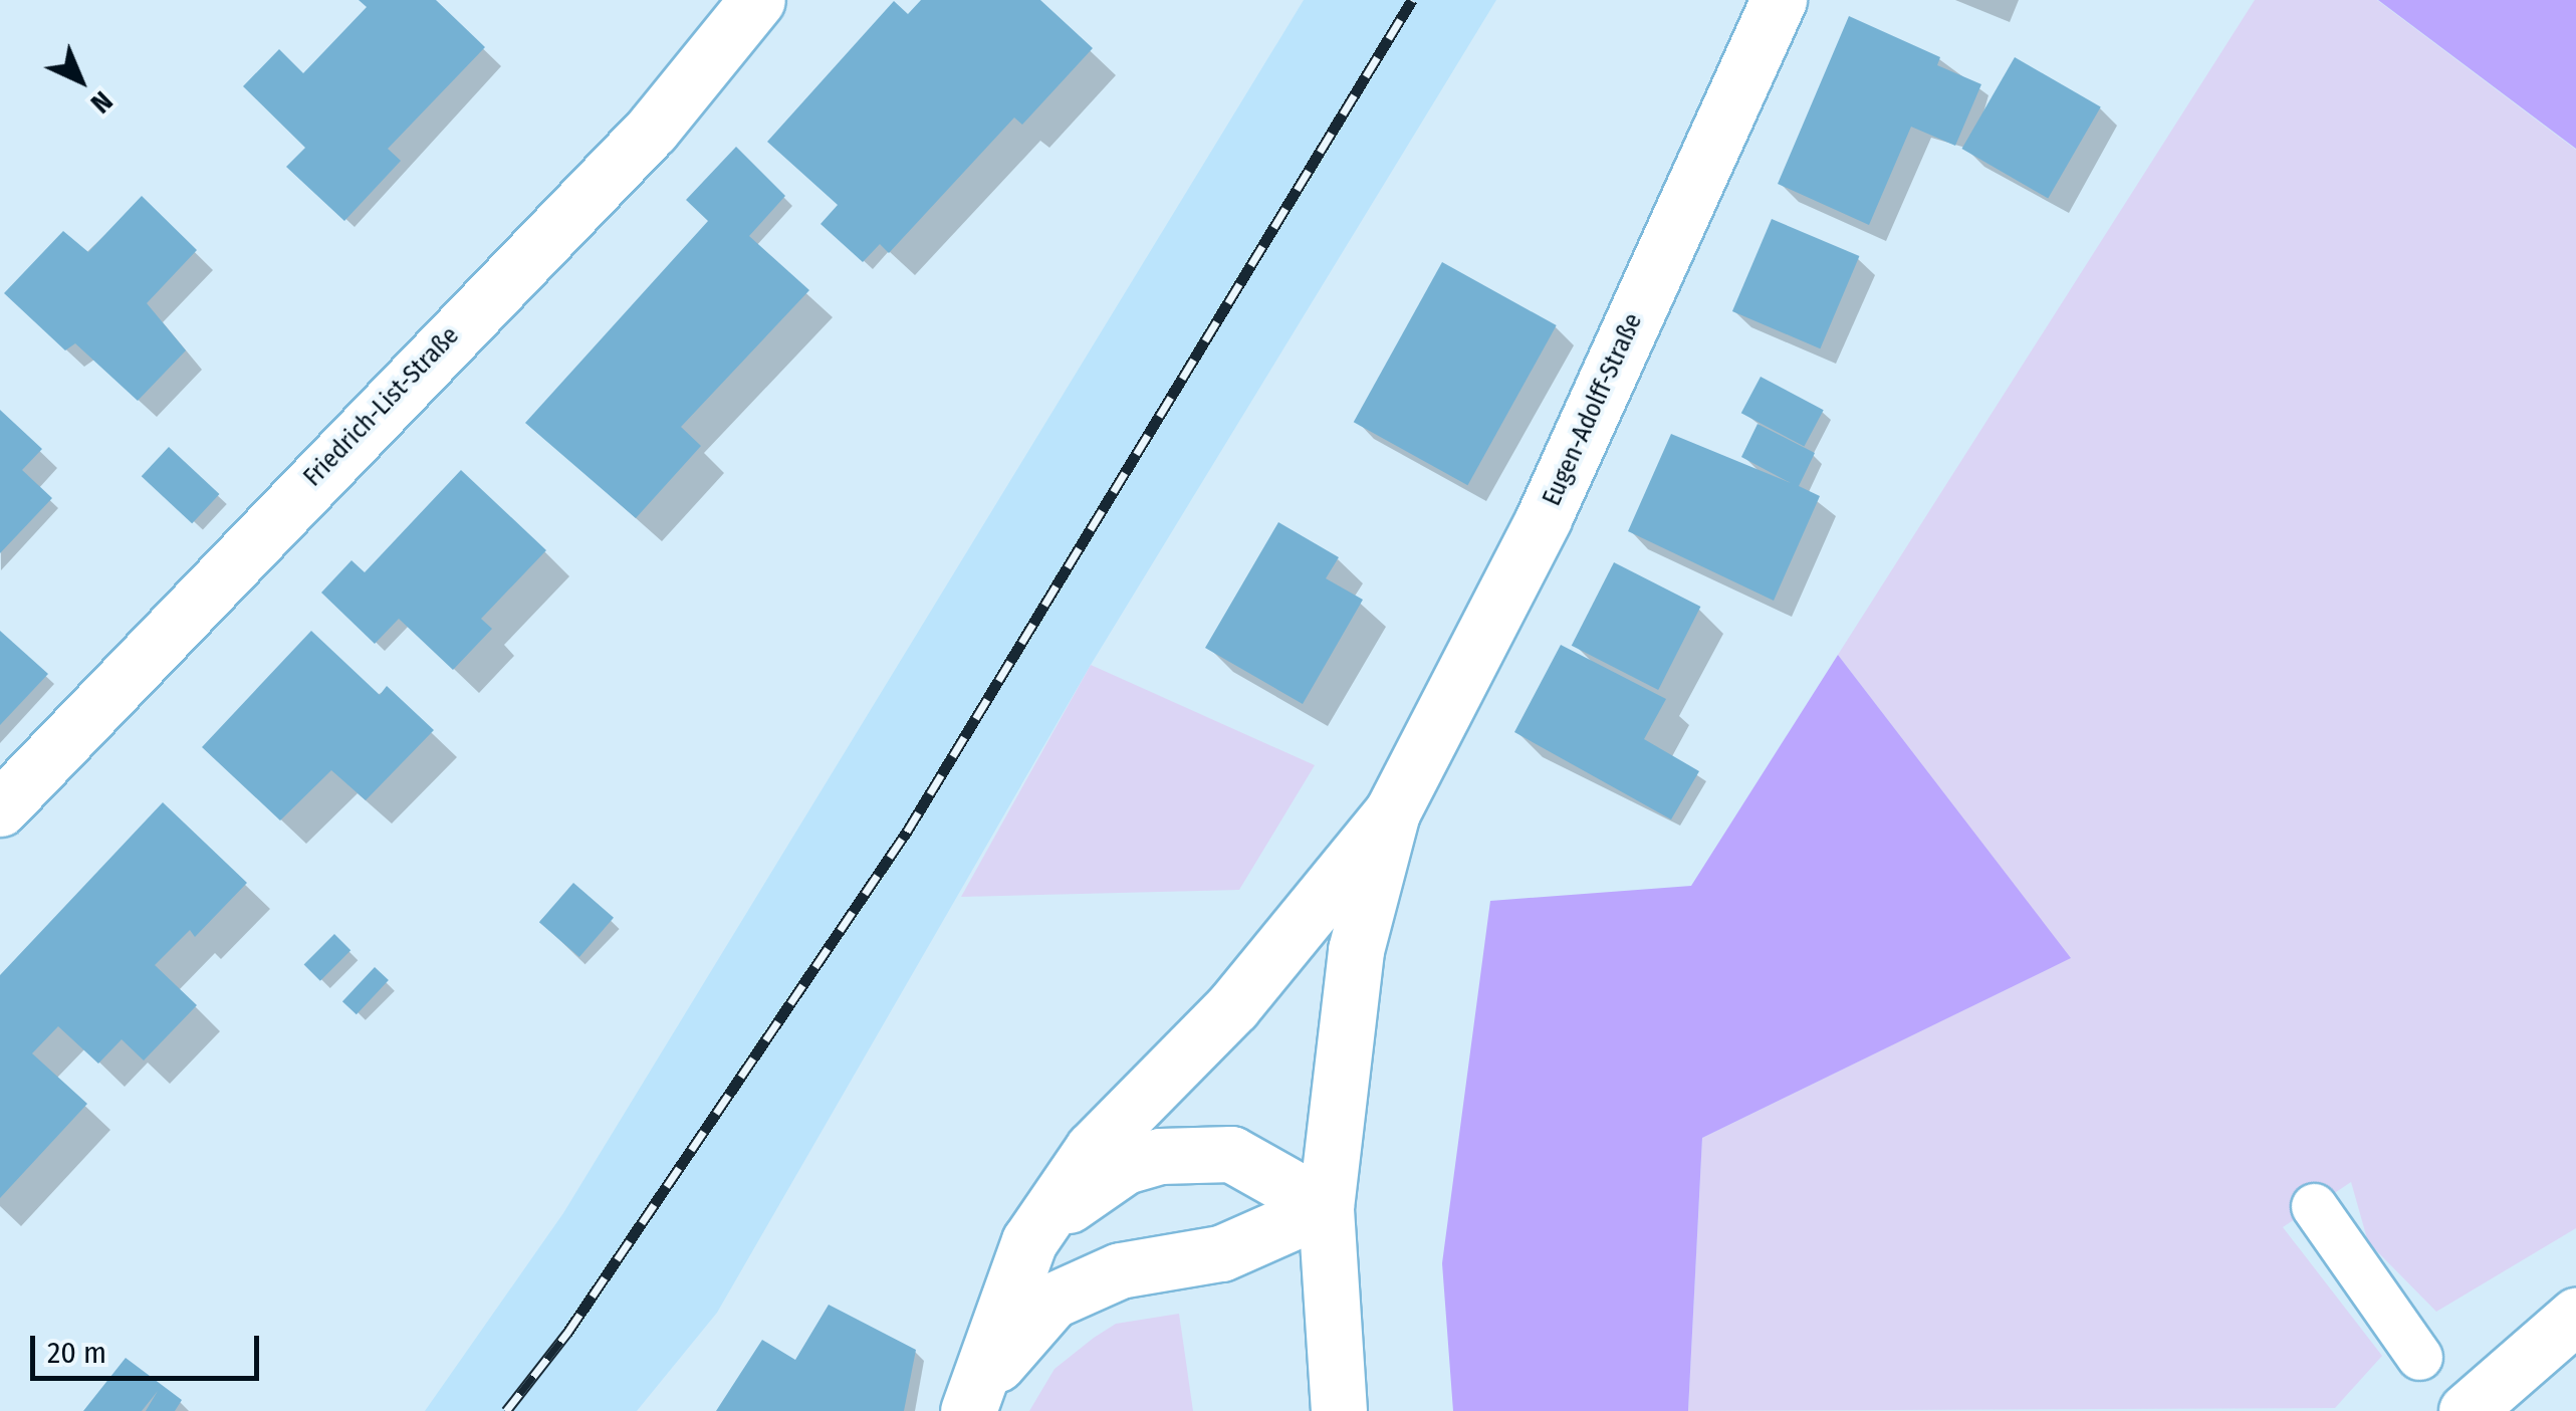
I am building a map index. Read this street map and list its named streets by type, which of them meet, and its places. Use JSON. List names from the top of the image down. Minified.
{"streets":{"street":["Friedrich-List-Straße","Eugen-Adolff-Straße"]},"scale_bar":"20 m","north":"bottom right"}
